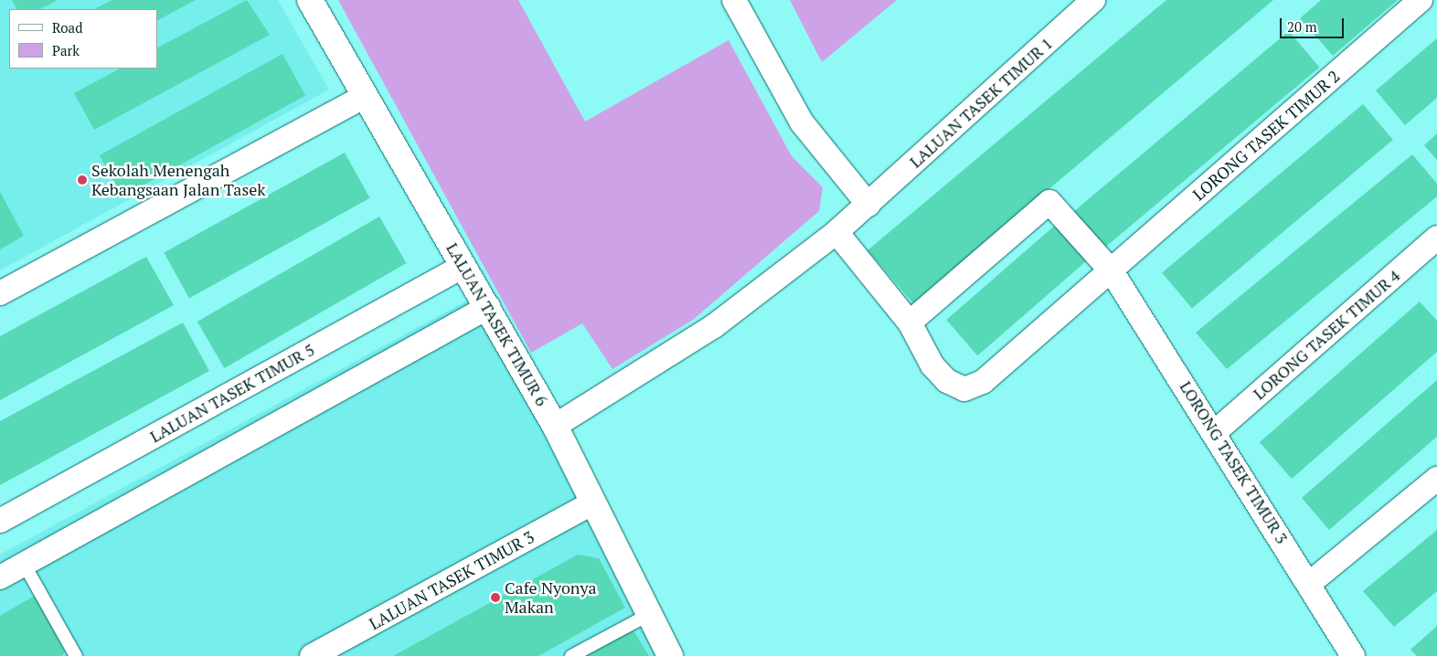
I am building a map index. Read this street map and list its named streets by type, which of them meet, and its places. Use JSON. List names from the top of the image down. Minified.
{"streets":{"street":["LALUAN TASEK TIMUR 1","LORONG TASEK TIMUR 2","LALUAN TASEK TIMUR 6","LORONG TASEK TIMUR 4","LALUAN TASEK TIMUR 5","LORONG TASEK TIMUR 3","LALUAN TASEK TIMUR 3"]},"crossings":[["LALUAN TASEK TIMUR 1","LORONG TASEK TIMUR 2"],["LALUAN TASEK TIMUR 1","LALUAN TASEK TIMUR 6"],["LORONG TASEK TIMUR 2","LORONG TASEK TIMUR 3"],["LALUAN TASEK TIMUR 6","LALUAN TASEK TIMUR 5"],["LALUAN TASEK TIMUR 6","LALUAN TASEK TIMUR 3"],["LORONG TASEK TIMUR 4","LORONG TASEK TIMUR 3"]],"places":["Sekolah Menengah Kebangsaan Jalan Tasek","Cafe Nyonya Makan"],"legend":["Road","Park"],"scale_bar":"20 m"}
